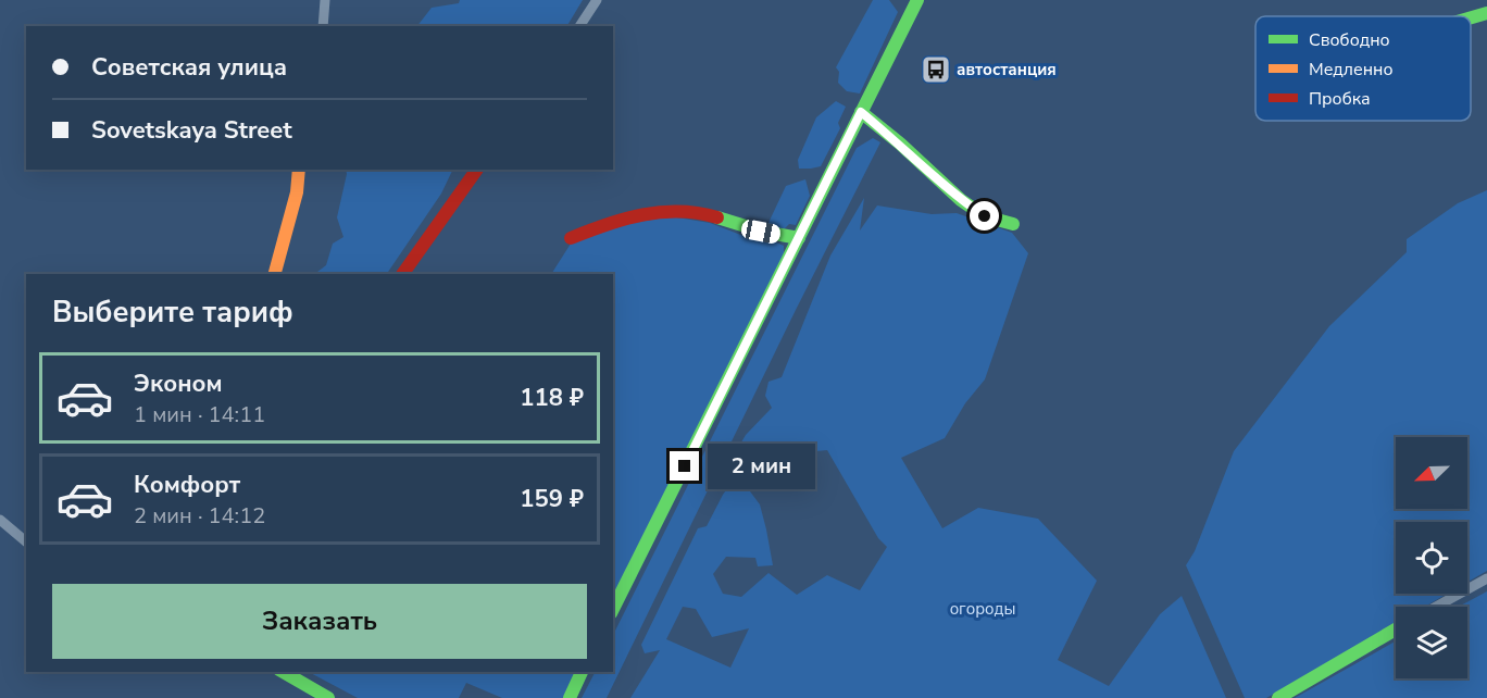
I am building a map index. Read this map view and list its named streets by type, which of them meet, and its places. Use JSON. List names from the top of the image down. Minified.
{"parks":["огороды"],"places":{"bus stop":["автостанция"]},"legend":["Свободно","Медленно","Пробка"],"north":"bottom left","page":{"banner":["Советская улица","Sovetskaya Street"],"heading":"Выберите тариф","list":[{"name":"Эконом","note":"1 мин · 14:11","value":"118 ₽"},{"name":"Комфорт","note":"2 мин · 14:12","value":"159 ₽"}],"bubble":"2 мин","buttons":"Заказать"}}
